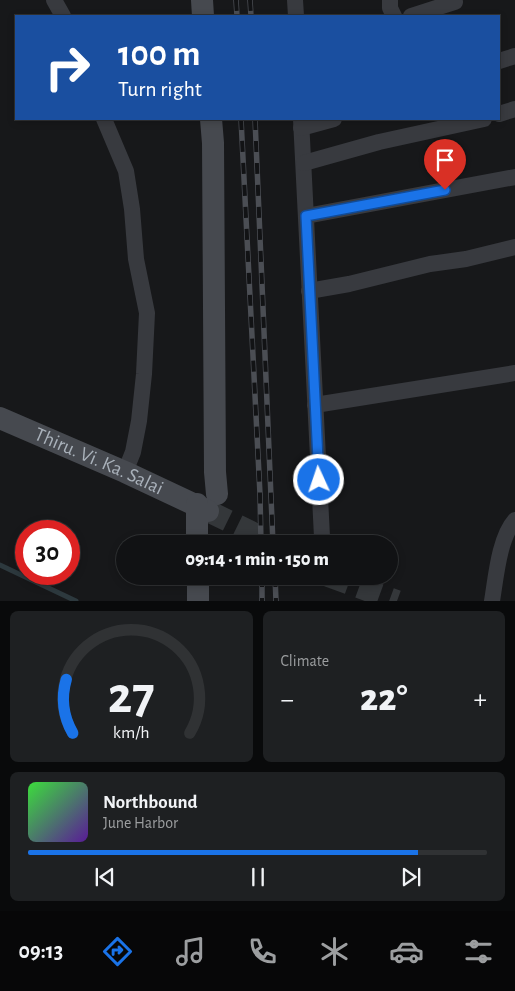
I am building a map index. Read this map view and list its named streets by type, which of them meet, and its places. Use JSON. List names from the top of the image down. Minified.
{"streets":{"street":["Thiru. Vi. Ka. Salai"]},"page":{"turn":["100 m","Turn right"],"limit":"30","trip":"09:14 · 1 min · 150 m","tile":"Climate","heat":["−","22°","+"],"song":["Northbound","June Harbor"],"tabs":"09:13","gauge":["27","km/h"]}}
